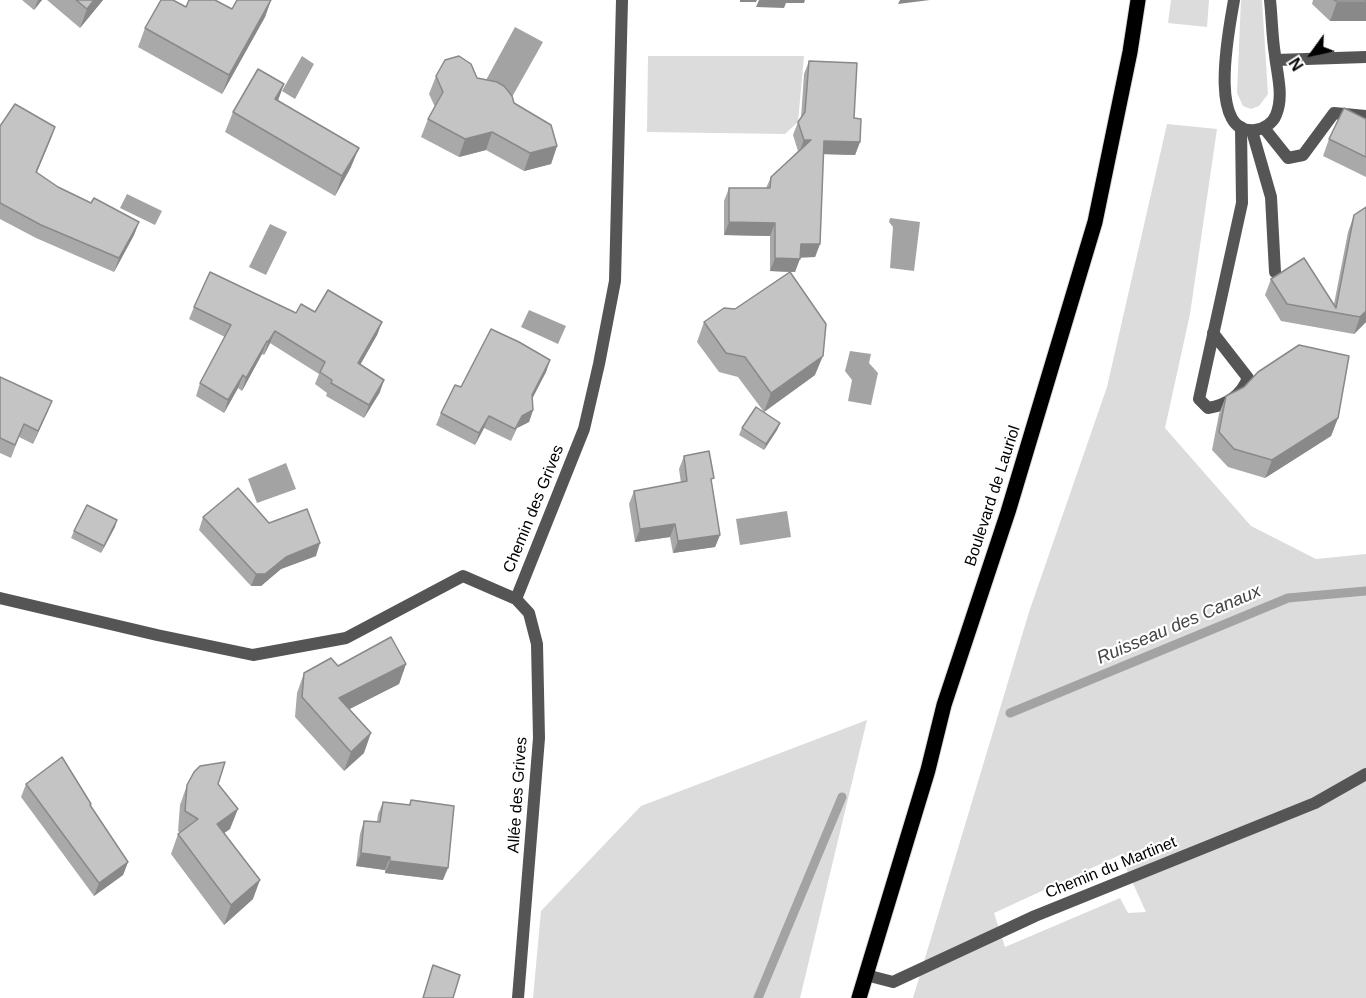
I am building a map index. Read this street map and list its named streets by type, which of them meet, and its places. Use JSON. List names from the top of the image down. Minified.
{"streets":{"main road":["Boulevard de Lauriol"],"street":["Chemin des Grives","Allée des Grives","Chemin du Martinet"]},"crossings":[["Boulevard de Lauriol","Chemin du Martinet"],["Chemin des Grives","Allée des Grives"]],"water":["Ruisseau des Canaux"],"north":"bottom left"}
